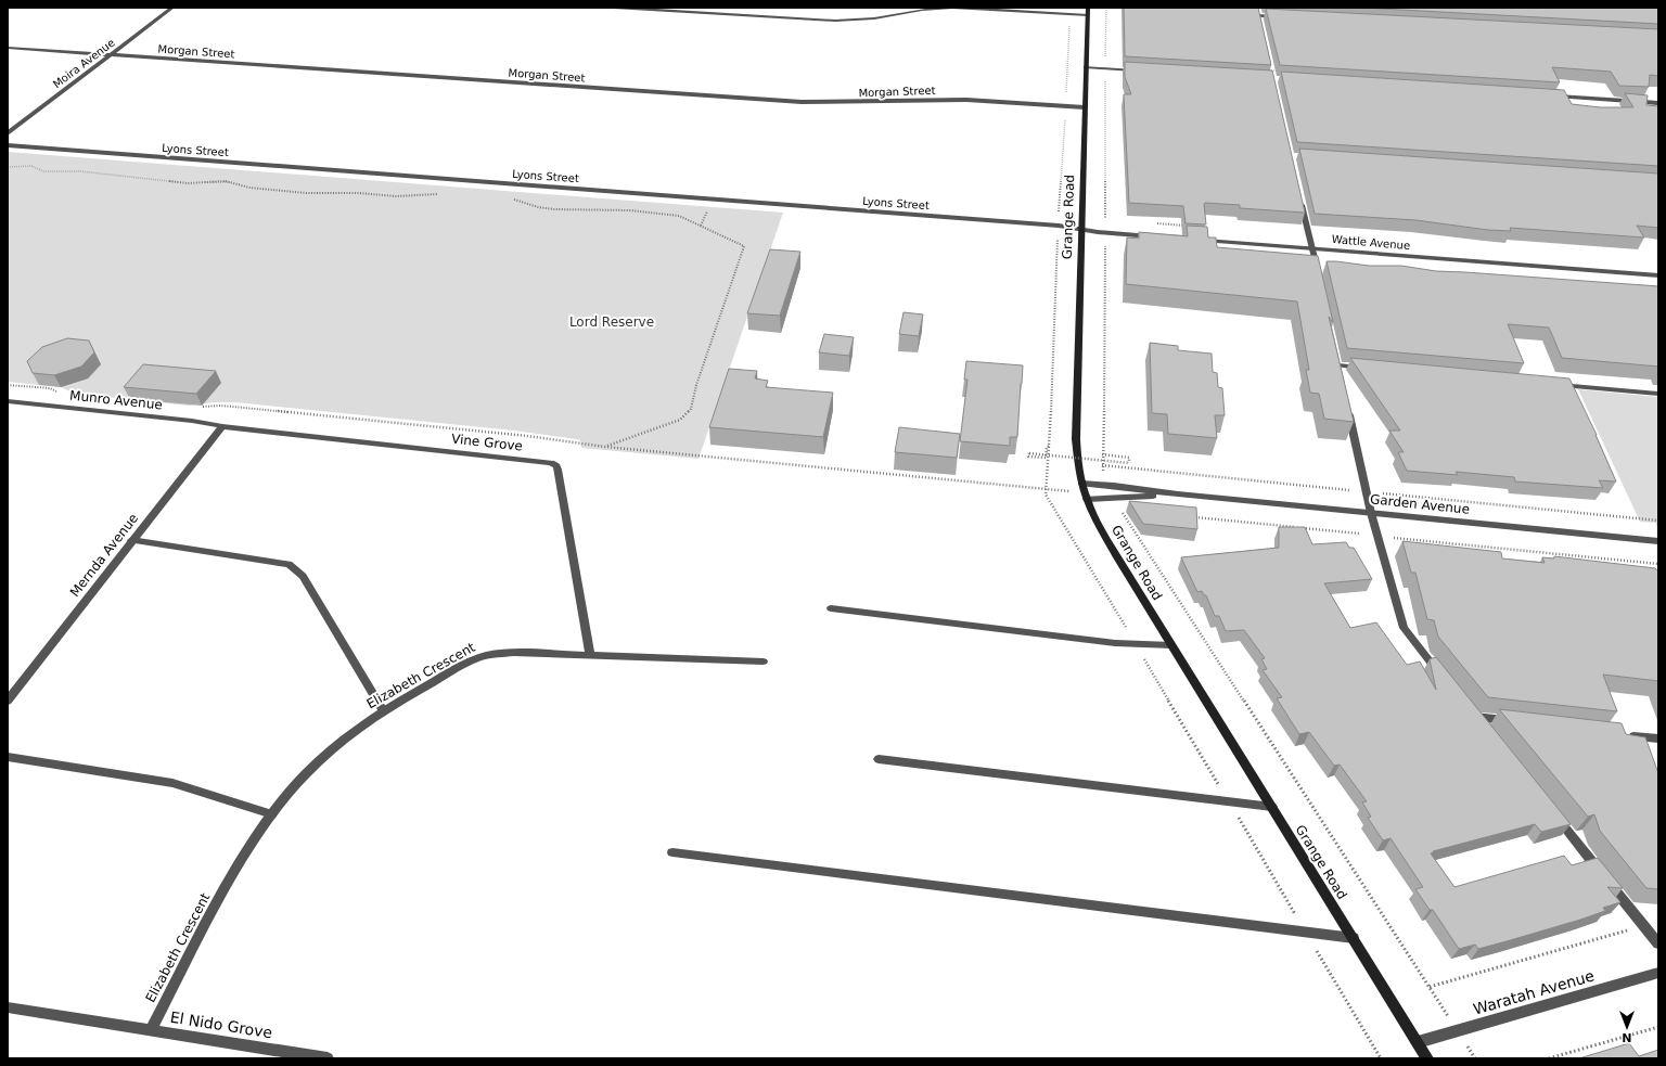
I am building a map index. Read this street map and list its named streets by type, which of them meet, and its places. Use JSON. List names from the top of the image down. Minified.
{"streets":{"main road":["Grange Road"],"street":["Morgan Street","Moira Avenue","Lyons Street","Wattle Avenue","Munro Avenue","Vine Grove","Garden Avenue","Mernda Avenue","Elizabeth Crescent","Waratah Avenue","El Nido Grove"]},"crossings":[["Morgan Street","Moira Avenue"],["Morgan Street","Grange Road"],["Lyons Street","Grange Road"],["Grange Road","Garden Avenue"],["Grange Road","Waratah Avenue"],["Munro Avenue","Vine Grove"],["Munro Avenue","Mernda Avenue"],["Vine Grove","Mernda Avenue"],["Vine Grove","Elizabeth Crescent"],["Elizabeth Crescent","El Nido Grove"]],"parks":["Lord Reserve"],"north":"bottom"}
